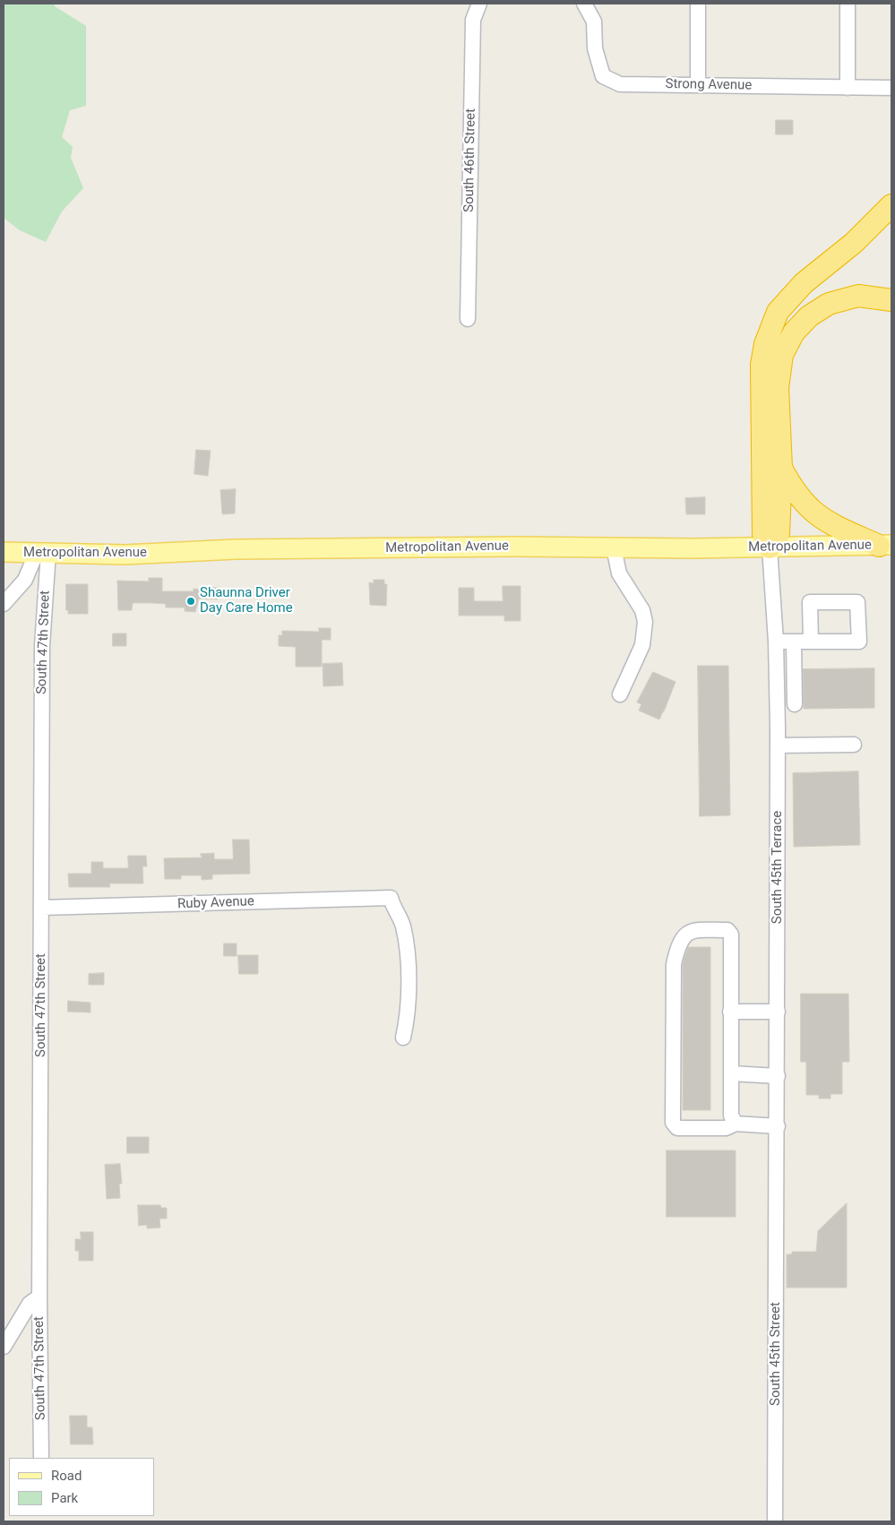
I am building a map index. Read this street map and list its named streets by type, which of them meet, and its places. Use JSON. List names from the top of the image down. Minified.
{"streets":{"main road":["Metropolitan Avenue"],"street":["Strong Avenue","South 46th Street","South 47th Street","South 45th Terrace","Ruby Avenue","South 45th Street"]},"crossings":[["Metropolitan Avenue","South 47th Street"],["Metropolitan Avenue","South 45th Terrace"],["South 47th Street","Ruby Avenue"],["South 45th Terrace","South 45th Street"]],"places":["Shaunna Driver Day Care Home"],"legend":["Road","Park"]}
